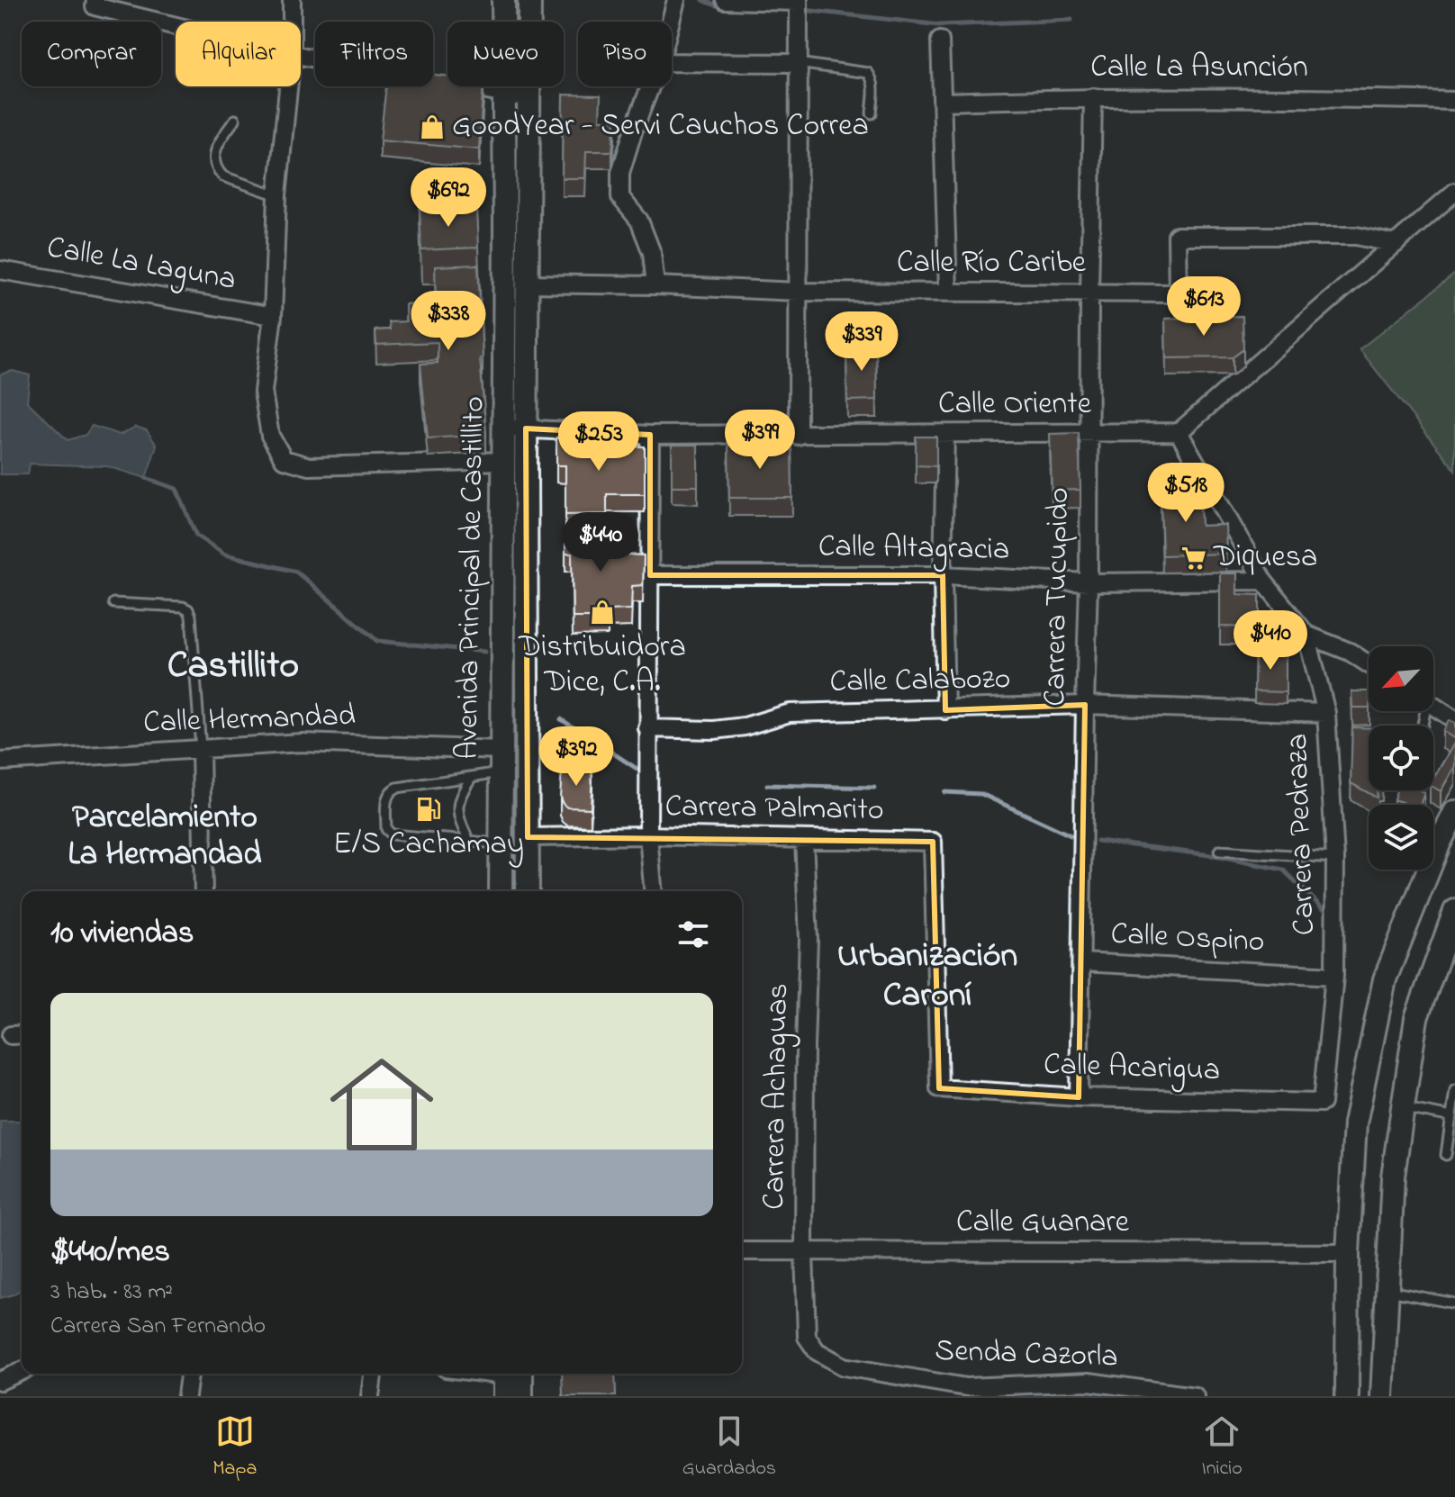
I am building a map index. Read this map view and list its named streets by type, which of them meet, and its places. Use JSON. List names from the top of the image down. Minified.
{"streets":{"main road":["Avenida Principal de Castillito"],"street":["Calle La Asunción","Calle Río Caribe","Calle La Laguna","Calle Oriente","Calle Altagracia","Carrera Tucupido","Calle Calabozo","Calle Hermandad","Carrera Palmarito","Carrera Pedraza","Calle Ospino","Calle Acarigua","Carrera Achaguas","Calle Guanare","Senda Cazorla"]},"crossings":[["Calle La Asunción","Carrera Tucupido"],["Calle Río Caribe","Avenida Principal de Castillito"],["Calle Río Caribe","Carrera Tucupido"],["Calle Oriente","Avenida Principal de Castillito"],["Calle Oriente","Carrera Tucupido"],["Calle Oriente","Carrera Pedraza"],["Calle Altagracia","Carrera Tucupido"],["Calle Altagracia","Carrera Pedraza"],["Avenida Principal de Castillito","Calle Hermandad"],["Avenida Principal de Castillito","Carrera Palmarito"],["Carrera Tucupido","Calle Calabozo"],["Carrera Tucupido","Calle Ospino"],["Carrera Tucupido","Calle Acarigua"],["Calle Calabozo","Carrera Pedraza"],["Carrera Palmarito","Calle Acarigua"],["Carrera Palmarito","Carrera Achaguas"],["Carrera Pedraza","Calle Ospino"],["Carrera Pedraza","Calle Acarigua"],["Carrera Achaguas","Calle Guanare"],["Carrera Achaguas","Senda Cazorla"]],"districts":["Castillito","Parcelamiento La Hermandad","Urbanización Caroní"],"places":{"shop":["GoodYear - Servi Cauchos Correa","Distribuidora Dice, C.A."],"supermarket":["Diquesa"],"fuel station":["E/S Cachamay"]},"north":"bottom left","page":{"chip":["Comprar","Alquilar","Filtros","Nuevo","Piso"],"price":["$692","$613","$338","$339","$399","$253","$518","$440","$410","$392"],"heading":"10 viviendas","list":[{"name":"$440/mes","note":"3 hab. · 83 m² · Carrera San Fernando"}],"tabs":["Mapa","Guardados","Inicio"]}}
